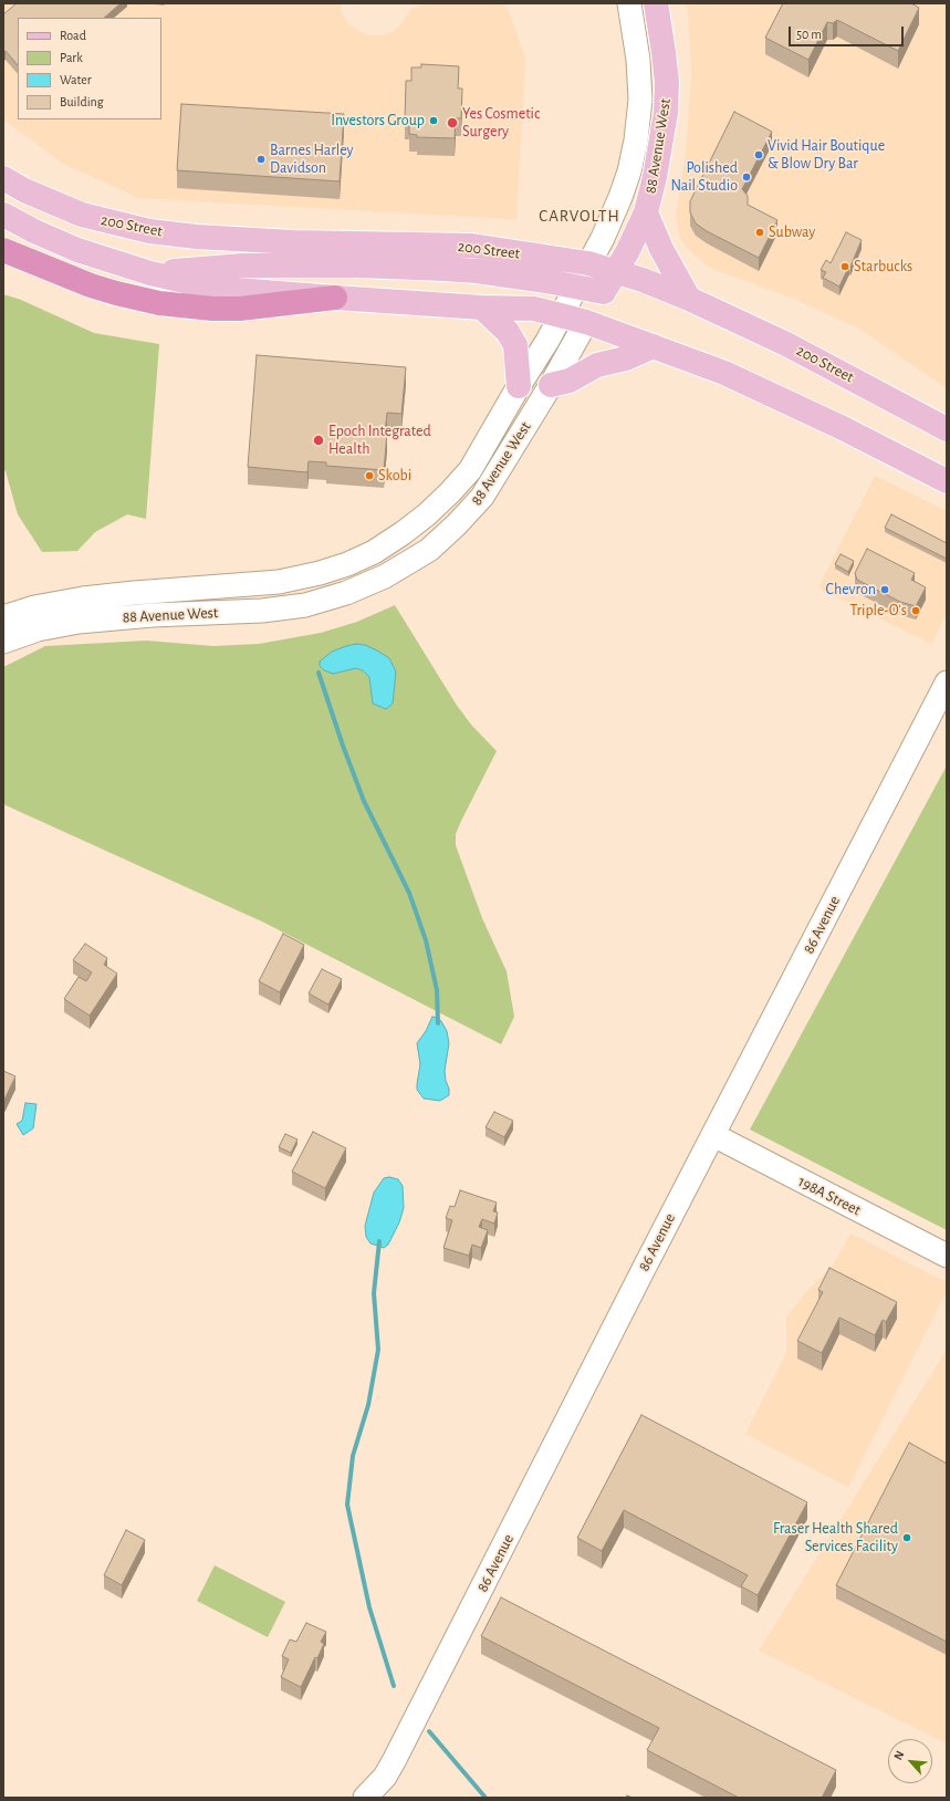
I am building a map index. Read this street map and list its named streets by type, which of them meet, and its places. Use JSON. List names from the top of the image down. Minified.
{"streets":{"main road":["88 Avenue West","200 Street"],"street":["86 Avenue","198A Street"]},"crossings":[["88 Avenue West","200 Street"],["86 Avenue","198A Street"]],"districts":["CARVOLTH"],"places":["Investors Group","Yes Cosmetic Surgery","Vivid Hair Boutique & Blow Dry Bar","Barnes Harley Davidson","Polished Nail Studio","Subway","Starbucks","Epoch Integrated Health","Skobi","Chevron","Triple-O's","Fraser Health Shared Services Facility"],"legend":["Road","Park","Water","Building"],"scale_bar":"50 m","north":"top left"}
